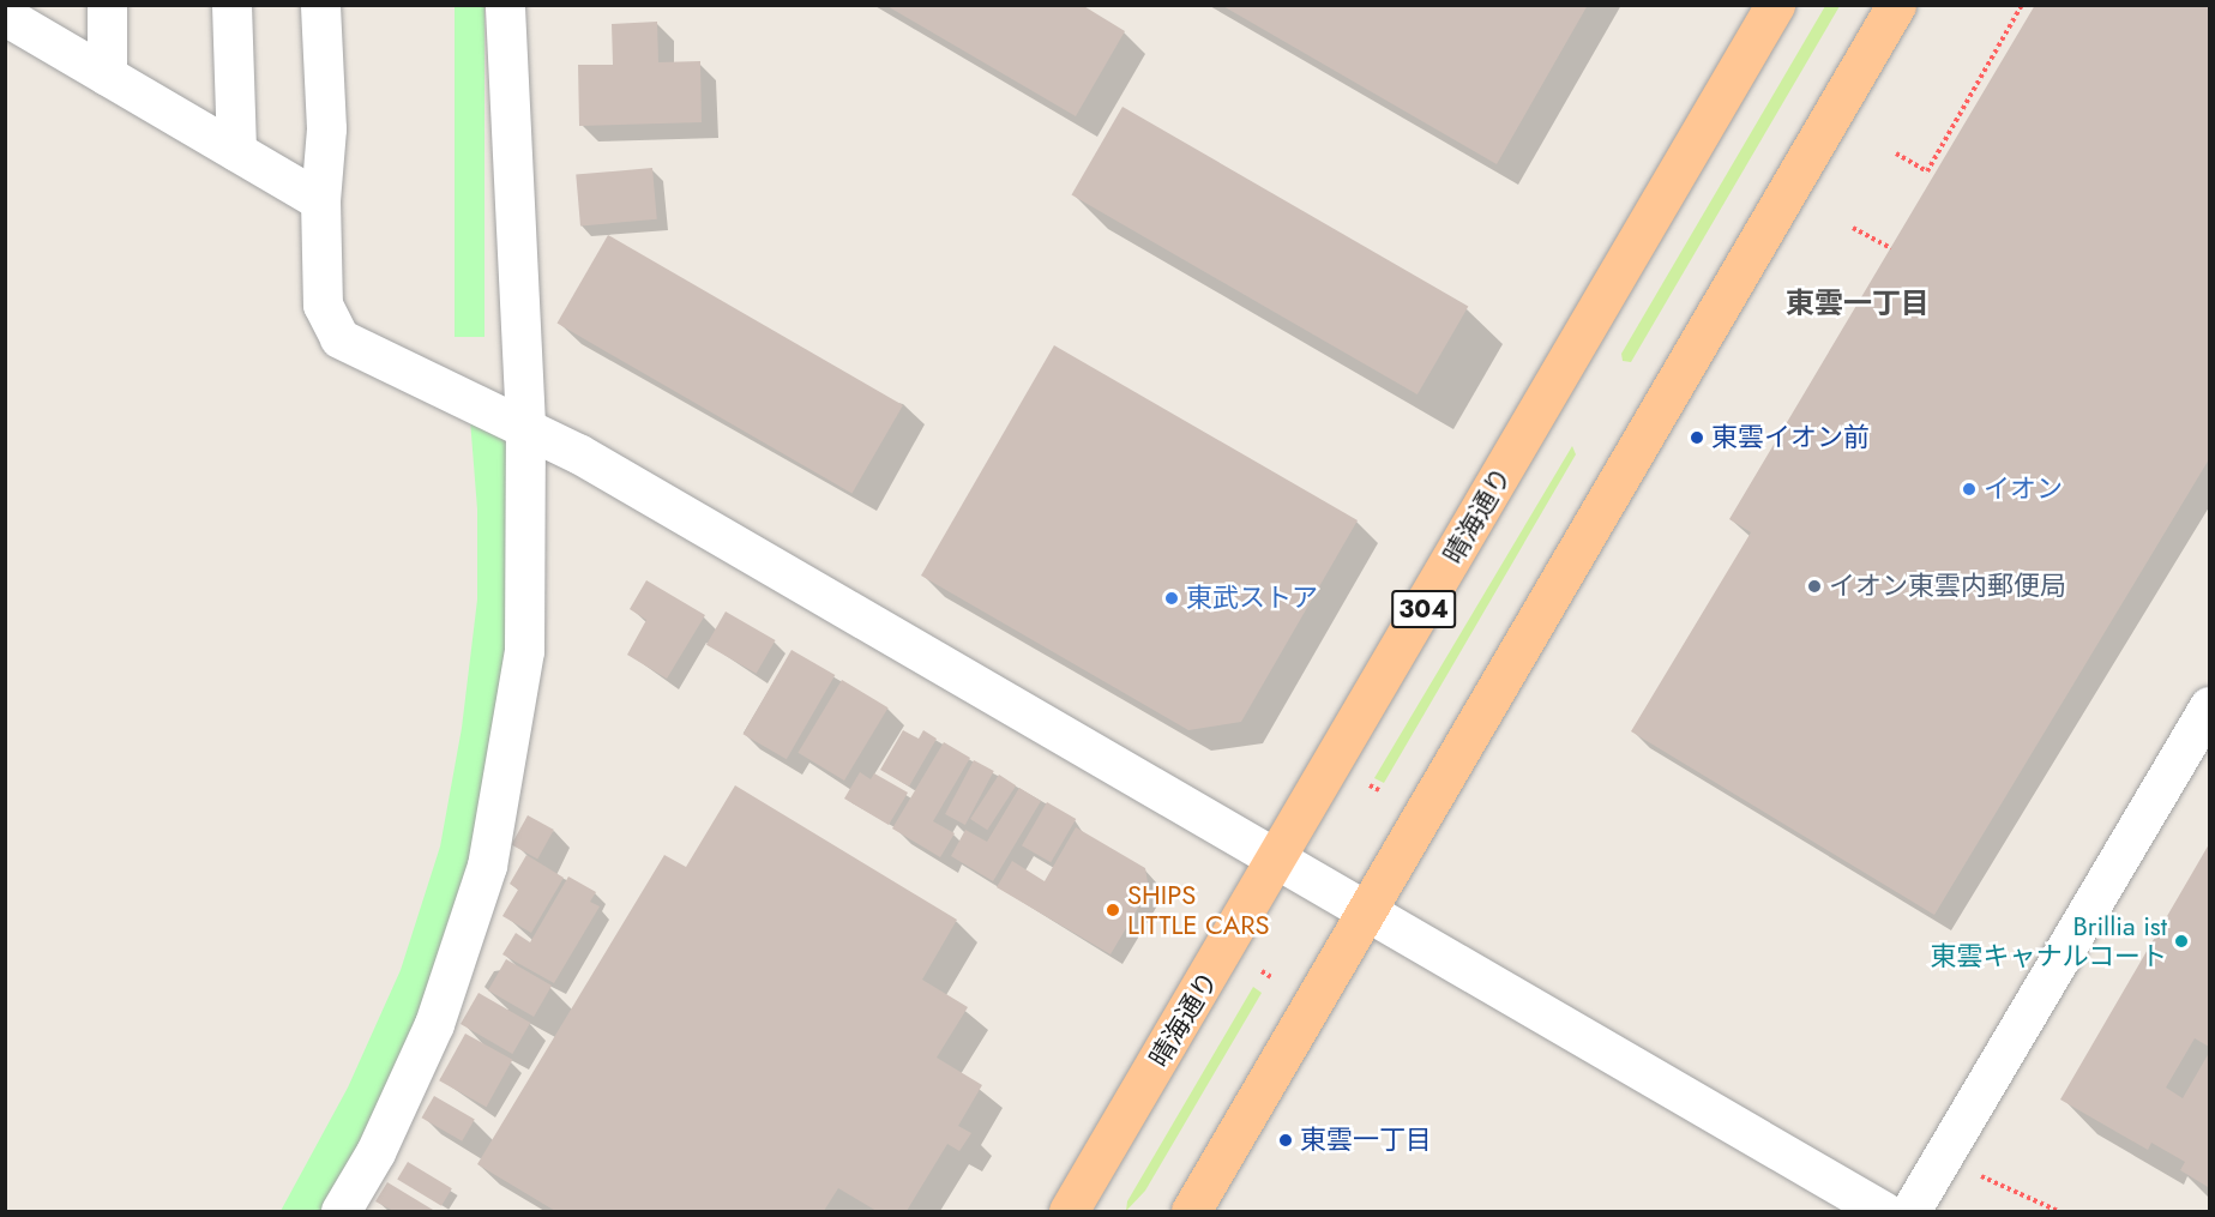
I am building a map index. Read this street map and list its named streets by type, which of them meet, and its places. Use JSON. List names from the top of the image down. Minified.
{"streets":{"main road":["晴海通り","304"]},"districts":["東雲一丁目"],"places":["東雲イオン前","イオン","イオン東雲内郵便局","東武ストア","SHIPS LITTLE CARS","Brillia ist 東雲キャナルコート","東雲一丁目"]}
